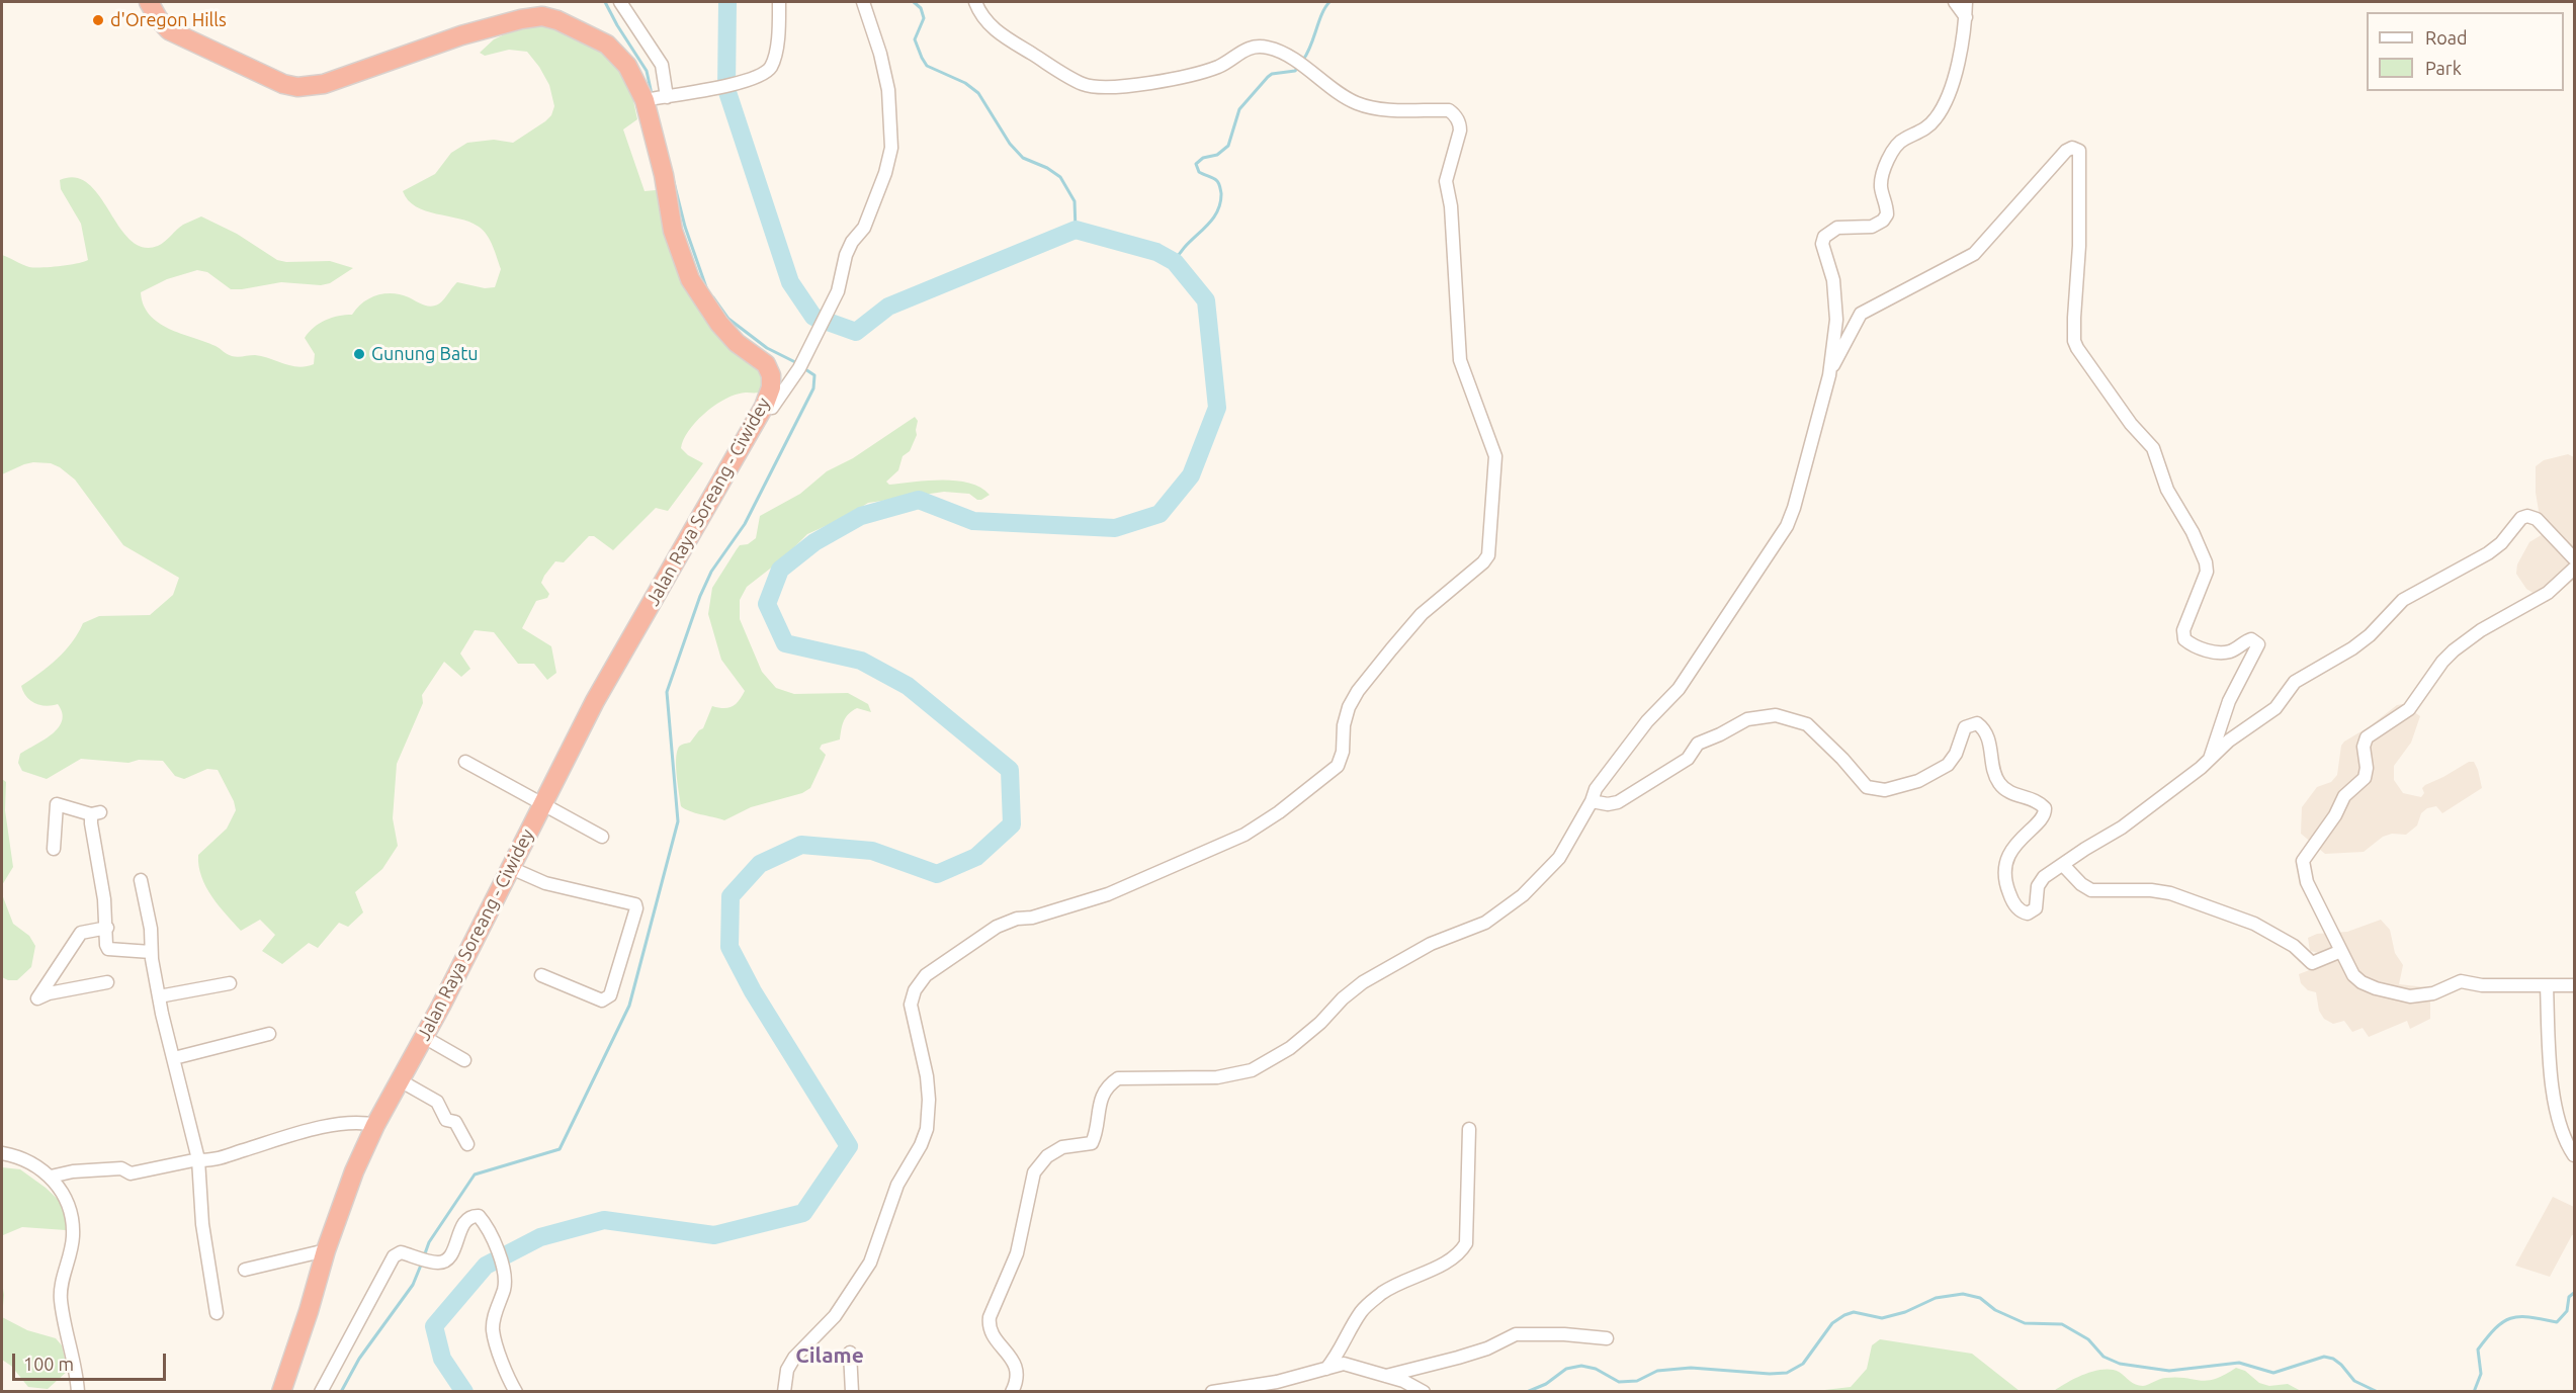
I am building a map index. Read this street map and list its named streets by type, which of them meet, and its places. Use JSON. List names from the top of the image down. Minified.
{"streets":{"highway":["Jalan Raya Soreang - Ciwidey"]},"districts":["Cilame"],"places":["d'Oregon Hills","Gunung Batu"],"legend":["Road","Park"],"scale_bar":"100 m"}
